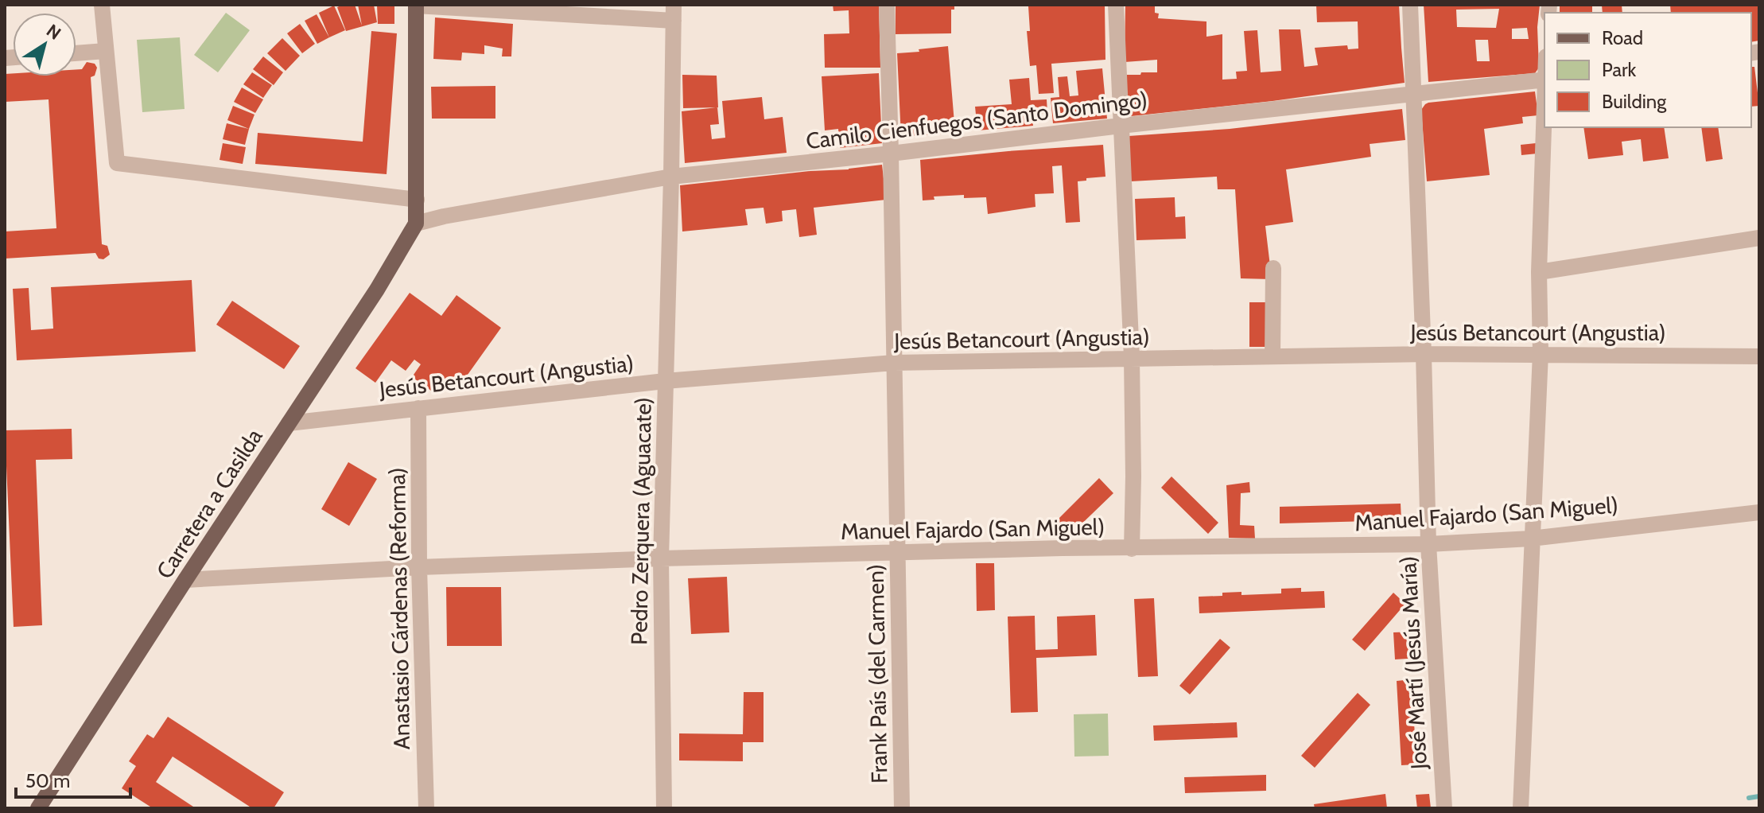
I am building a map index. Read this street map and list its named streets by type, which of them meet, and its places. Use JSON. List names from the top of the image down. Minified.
{"streets":{"main road":["Carretera a Casilda"],"street":["Camilo Cienfuegos (Santo Domingo)","Jesús Betancourt (Angustia)","Manuel Fajardo (San Miguel)","Pedro Zerquera (Aguacate)","Anastasio Cárdenas (Reforma)","José Martí (Jesús María)","Frank País (del Carmen)"]},"crossings":[["Camilo Cienfuegos (Santo Domingo)","Carretera a Casilda"],["Camilo Cienfuegos (Santo Domingo)","Pedro Zerquera (Aguacate)"],["Camilo Cienfuegos (Santo Domingo)","José Martí (Jesús María)"],["Camilo Cienfuegos (Santo Domingo)","Frank País (del Carmen)"],["Jesús Betancourt (Angustia)","Carretera a Casilda"],["Jesús Betancourt (Angustia)","Pedro Zerquera (Aguacate)"],["Jesús Betancourt (Angustia)","Anastasio Cárdenas (Reforma)"],["Jesús Betancourt (Angustia)","José Martí (Jesús María)"],["Jesús Betancourt (Angustia)","Frank País (del Carmen)"],["Carretera a Casilda","Manuel Fajardo (San Miguel)"],["Manuel Fajardo (San Miguel)","Pedro Zerquera (Aguacate)"],["Manuel Fajardo (San Miguel)","Anastasio Cárdenas (Reforma)"],["Manuel Fajardo (San Miguel)","José Martí (Jesús María)"],["Manuel Fajardo (San Miguel)","Frank País (del Carmen)"]],"legend":["Road","Park","Building"],"scale_bar":"50 m","north":"top right"}
